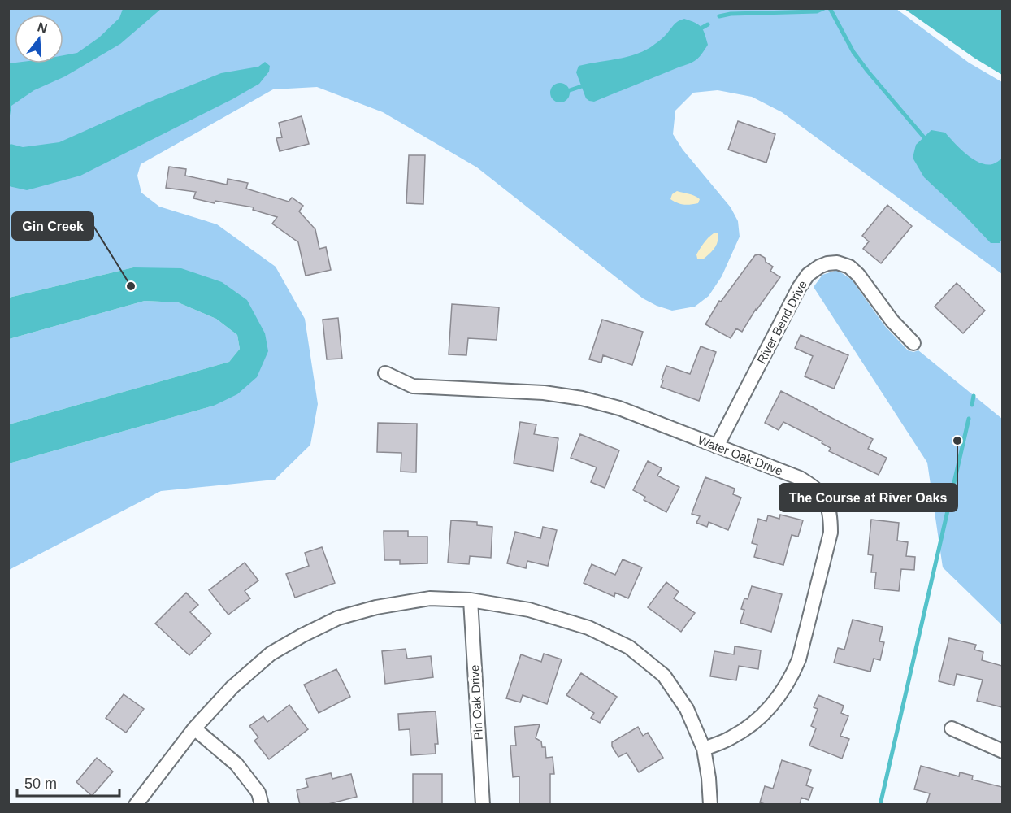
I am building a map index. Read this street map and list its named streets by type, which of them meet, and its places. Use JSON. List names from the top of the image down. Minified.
{"streets":{"street":["River Bend Drive","Water Oak Drive","Pin Oak Drive"]},"crossings":[["River Bend Drive","Water Oak Drive"]],"places":["Gin Creek","The Course at River Oaks"],"scale_bar":"50 m","north":"top"}
